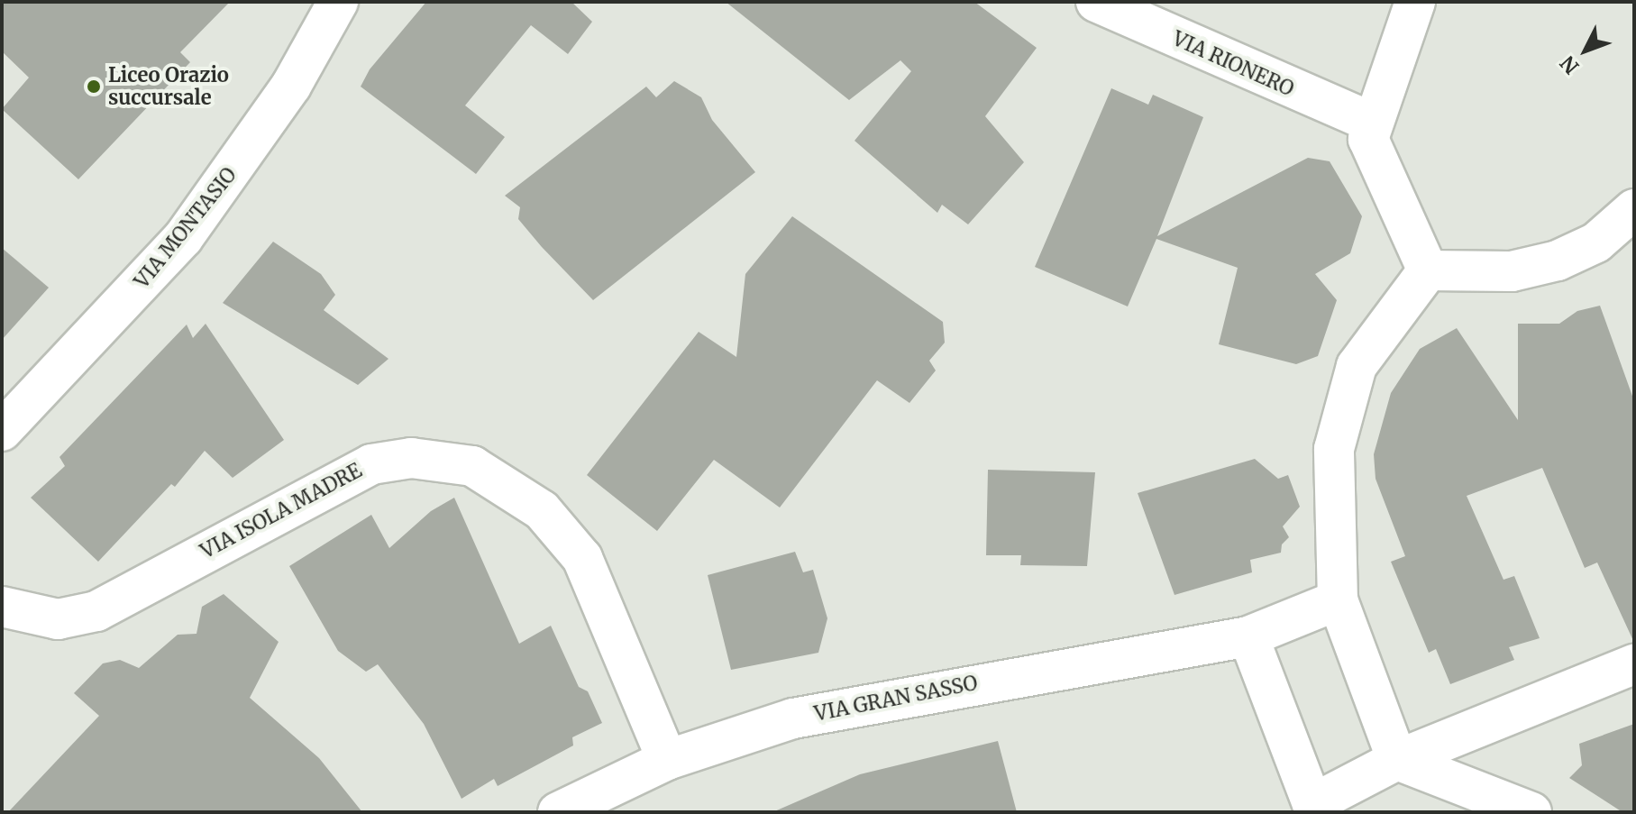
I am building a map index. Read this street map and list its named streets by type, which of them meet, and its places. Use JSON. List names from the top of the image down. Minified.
{"streets":{"street":["VIA RIONERO","VIA MONTASIO","VIA ISOLA MADRE","VIA GRAN SASSO"]},"crossings":[["VIA ISOLA MADRE","VIA GRAN SASSO"]],"places":["Liceo Orazio succursale"],"north":"bottom left"}
